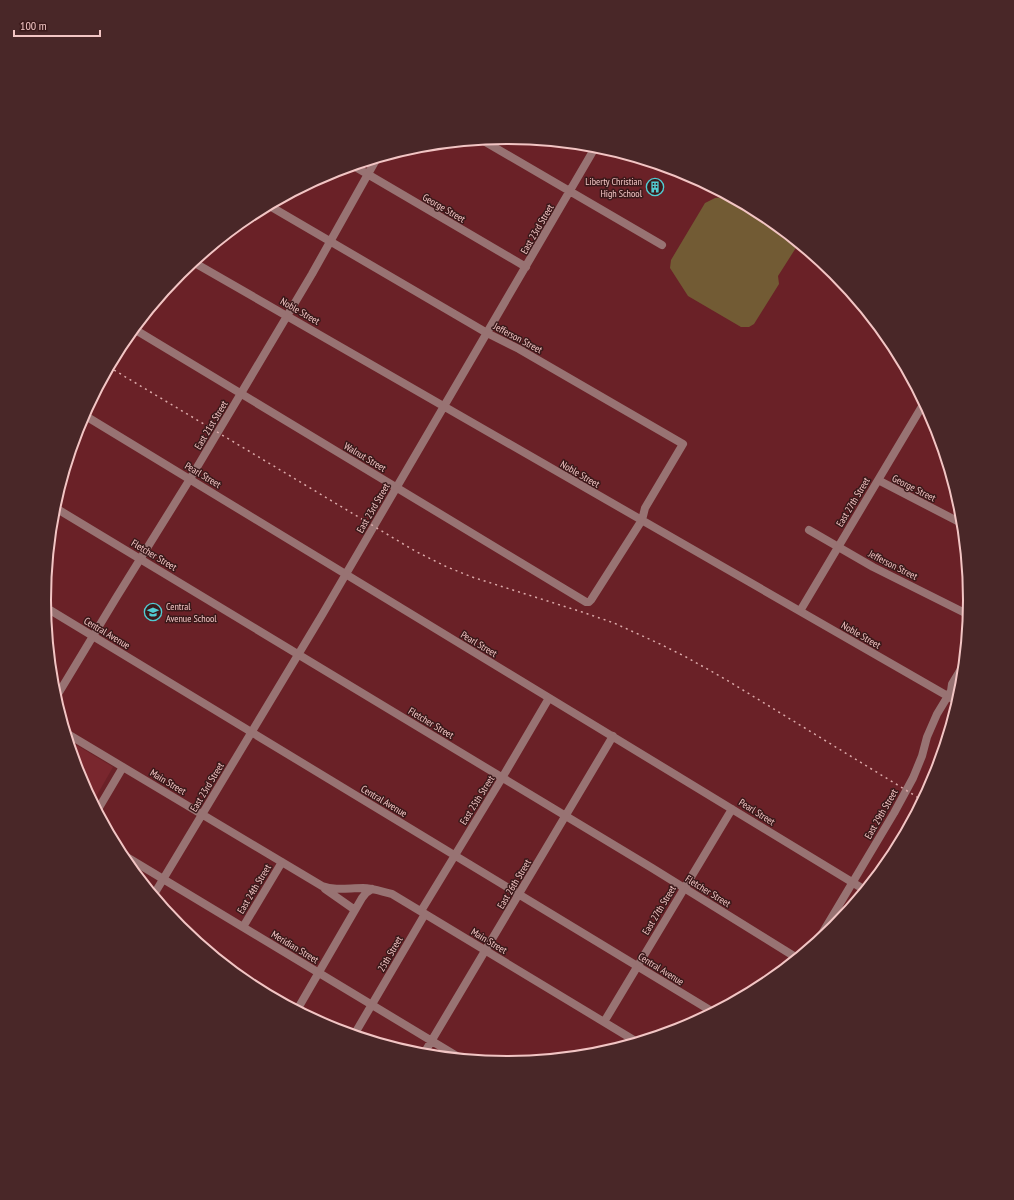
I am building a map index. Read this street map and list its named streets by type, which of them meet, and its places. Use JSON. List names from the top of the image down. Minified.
{"streets":{"street":["George Street","East 23rd Street","Noble Street","Jefferson Street","East 21st Street","Walnut Street","Pearl Street","East 27th Street","Fletcher Street","Central Avenue","Main Street","East 25th Street","East 29th Street","East 26th Street","East 24th Street","Meridian Street","25th Street"]},"crossings":[["George Street","East 23rd Street"],["George Street","East 21st Street"],["George Street","East 27th Street"],["East 23rd Street","Noble Street"],["East 23rd Street","Jefferson Street"],["East 23rd Street","Walnut Street"],["East 23rd Street","Pearl Street"],["East 23rd Street","Fletcher Street"],["East 23rd Street","Central Avenue"],["East 23rd Street","Main Street"],["East 23rd Street","Meridian Street"],["Noble Street","Jefferson Street"],["Noble Street","East 21st Street"],["Noble Street","Walnut Street"],["Noble Street","East 27th Street"],["Noble Street","East 29th Street"],["Jefferson Street","East 21st Street"],["Jefferson Street","Walnut Street"],["Jefferson Street","East 27th Street"],["East 21st Street","Walnut Street"],["East 21st Street","Pearl Street"],["East 21st Street","Fletcher Street"],["East 21st Street","Central Avenue"],["Pearl Street","East 27th Street"],["Pearl Street","East 25th Street"],["Pearl Street","East 29th Street"],["Pearl Street","East 26th Street"],["East 27th Street","Fletcher Street"],["East 27th Street","Central Avenue"],["East 27th Street","Main Street"],["Fletcher Street","East 25th Street"],["Fletcher Street","East 26th Street"],["Central Avenue","East 25th Street"],["Central Avenue","East 26th Street"],["Main Street","East 25th Street"],["Main Street","East 26th Street"],["Main Street","East 24th Street"],["Main Street","25th Street"],["East 25th Street","25th Street"],["East 26th Street","Meridian Street"],["East 24th Street","Meridian Street"],["Meridian Street","25th Street"]],"places":{"building":["Liberty Christian High School"],"school or university":["Central Avenue School"]},"scale_bar":"100 m"}
